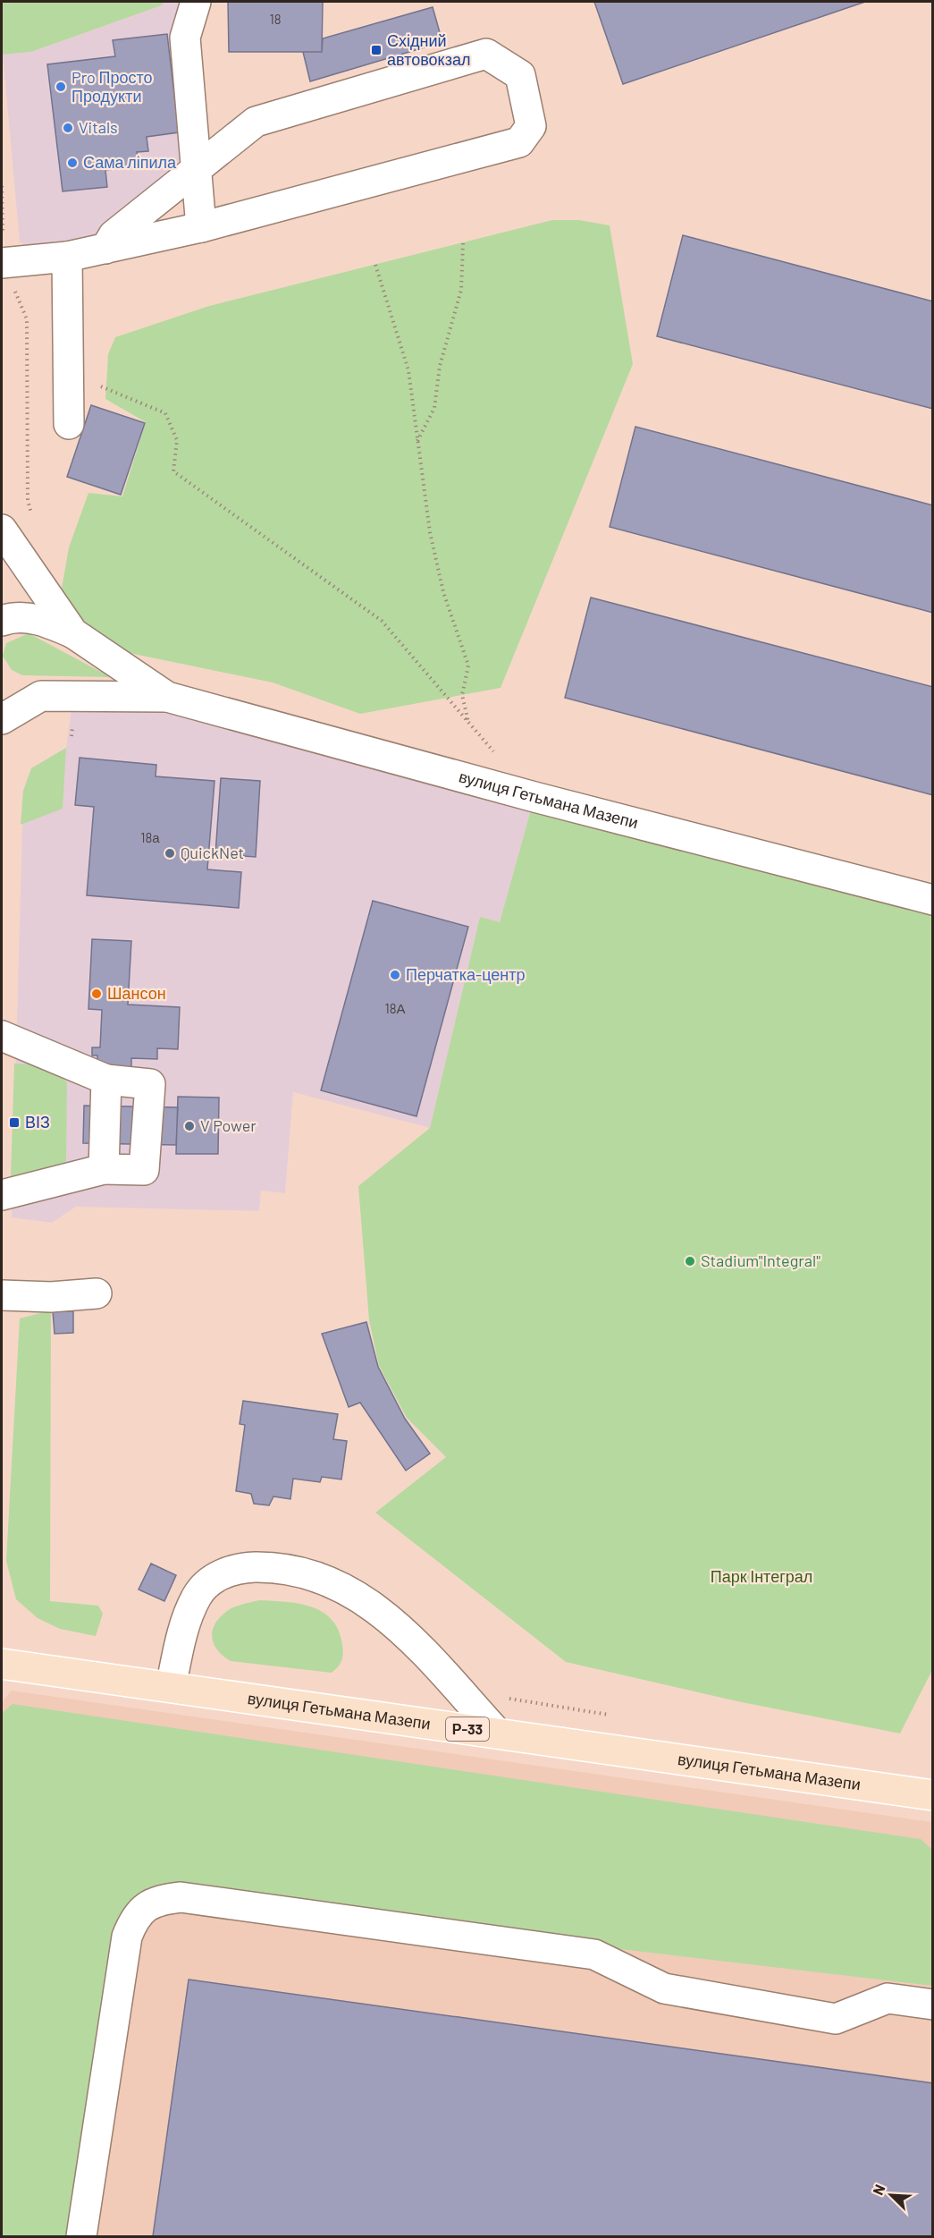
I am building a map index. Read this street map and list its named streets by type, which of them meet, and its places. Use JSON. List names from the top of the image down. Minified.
{"streets":{"main road":["вулиця Гетьмана Мазепи","Р-33"]},"parks":["Парк Інтеграл"],"places":{"transit":["Східний автовокзал","ВІЗ"],"other":["Pro Просто Продукти","Vitals","Сама ліпила","QuickNet","Перчатка-центр","Шансон","V Power","Stadium\"Integral\""]},"house_numbers":["18","18а","18А"],"north":"top left"}
